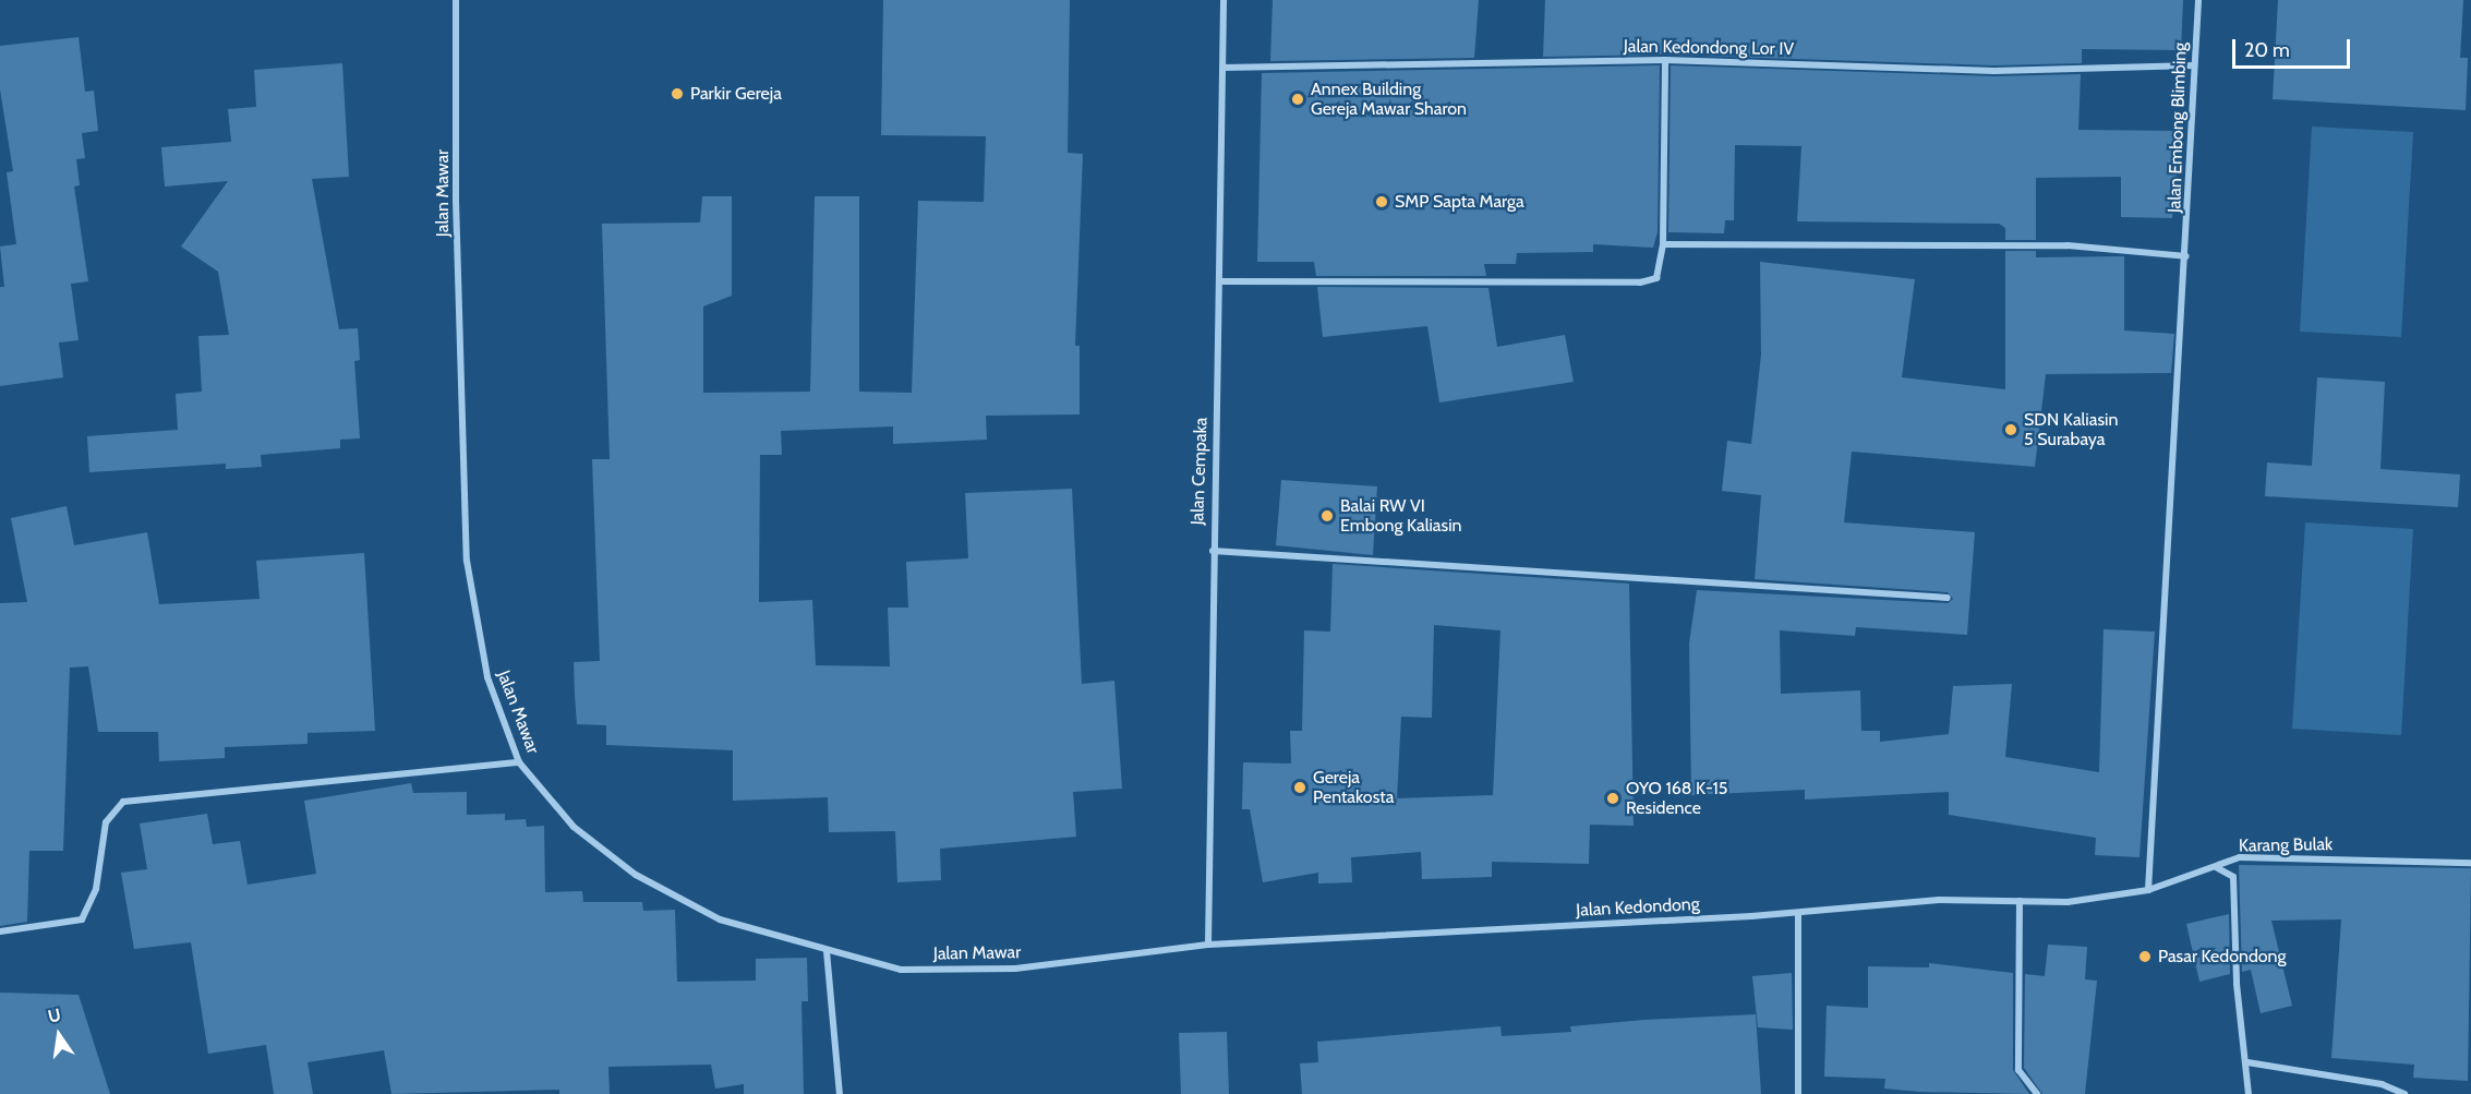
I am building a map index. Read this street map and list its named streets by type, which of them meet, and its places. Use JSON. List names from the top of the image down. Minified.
{"streets":{"street":["Jalan Kedondong Lor IV","Jalan Embong Blimbing","Jalan Mawar","Jalan Cempaka","Karang Bulak","Jalan Kedondong"]},"crossings":[["Jalan Kedondong Lor IV","Jalan Embong Blimbing"],["Jalan Kedondong Lor IV","Jalan Cempaka"],["Jalan Embong Blimbing","Karang Bulak"],["Jalan Mawar","Jalan Cempaka"],["Jalan Mawar","Jalan Kedondong"],["Jalan Cempaka","Jalan Kedondong"],["Karang Bulak","Jalan Kedondong"]],"places":["Parkir Gereja","Annex Building Gereja Mawar Sharon","SMP Sapta Marga","SDN Kaliasin 5 Surabaya","Balai RW VI Embong Kaliasin","Gereja Pentakosta","OYO 168 K-15 Residence","Pasar Kedondong"],"scale_bar":"20 m","north":"top"}
